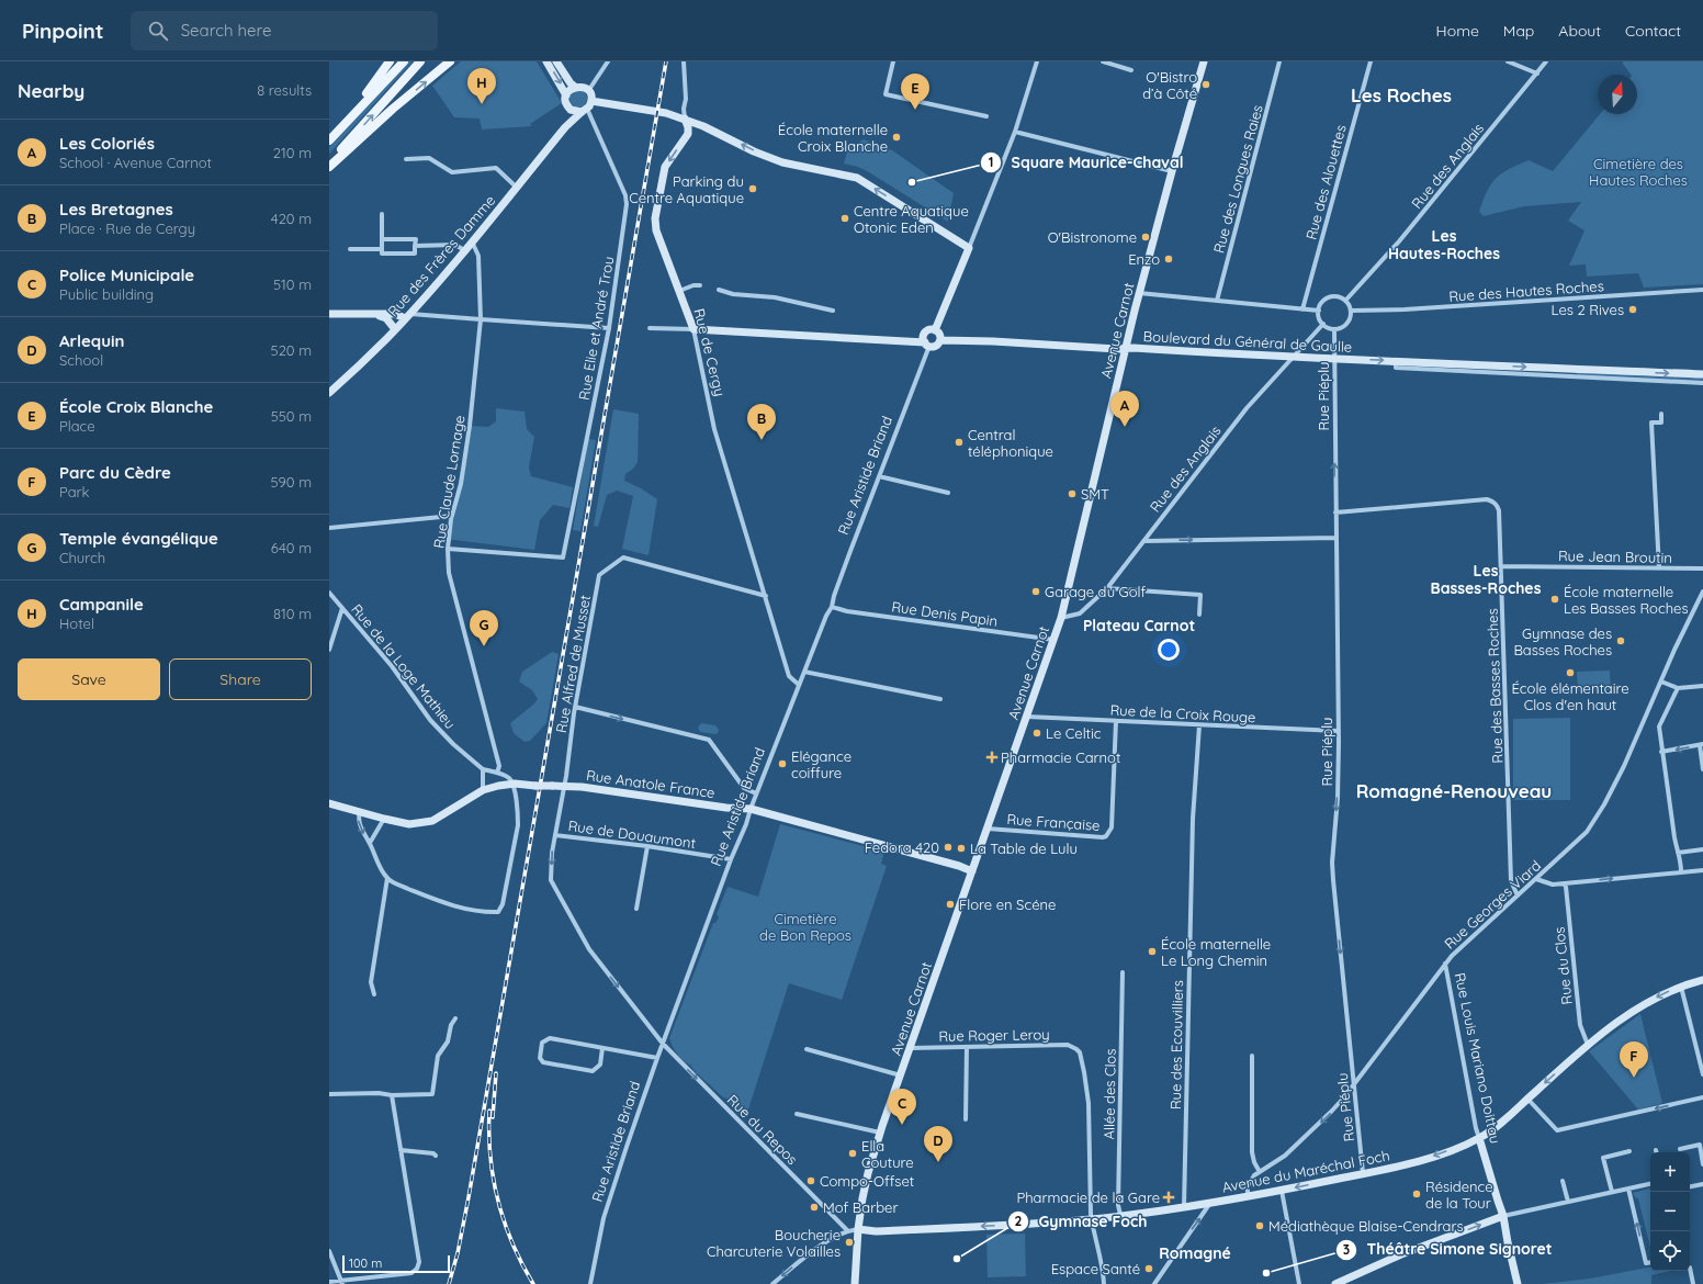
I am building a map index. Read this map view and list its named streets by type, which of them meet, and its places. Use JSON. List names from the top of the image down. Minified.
{"streets":{"street":["Rue des Anglais","Rue des Longues Raies","Rue des Alouettes","Rue des Frères Damme","Rue des Hautes Roches","Rue Elie et André Trou","Avenue Carnot","Boulevard du Général de Gaulle","Rue de Cergy","Rue Piéplu","Rue Aristide Briand","Rue Claude Lornage","Rue Jean Broutin","Rue Denis Papin","Rue Alfred de Musset","Rue de la Loge Mathieu","Rue des Basses Roches","Rue de la Croix Rouge","Rue Anatole France","Rue Française","Rue de Douaumont","Rue Georges Viard","Rue du Clos","Rue Roger Leroy","Rue des Ecouvilliers","Rue Louis Mariano Doittau","Allée des Clos","Rue du Repos","Avenue du Maréchal Foch"]},"crossings":[["Rue des Anglais","Rue des Hautes Roches"],["Rue des Anglais","Avenue Carnot"],["Rue des Anglais","Boulevard du Général de Gaulle"],["Rue des Anglais","Rue Piéplu"],["Rue des Frères Damme","Rue Elie et André Trou"],["Rue des Frères Damme","Rue Claude Lornage"],["Rue des Hautes Roches","Rue Piéplu"],["Rue Elie et André Trou","Rue Claude Lornage"],["Avenue Carnot","Boulevard du Général de Gaulle"],["Avenue Carnot","Rue Denis Papin"],["Avenue Carnot","Rue de la Croix Rouge"],["Avenue Carnot","Rue Anatole France"],["Avenue Carnot","Rue Française"],["Avenue Carnot","Rue Roger Leroy"],["Avenue Carnot","Avenue du Maréchal Foch"],["Boulevard du Général de Gaulle","Rue Piéplu"],["Boulevard du Général de Gaulle","Rue Aristide Briand"],["Rue de Cergy","Rue Aristide Briand"],["Rue de Cergy","Rue Alfred de Musset"],["Rue Piéplu","Rue des Basses Roches"],["Rue Piéplu","Rue de la Croix Rouge"],["Rue Piéplu","Rue Georges Viard"],["Rue Piéplu","Avenue du Maréchal Foch"],["Rue Aristide Briand","Rue Denis Papin"],["Rue Aristide Briand","Rue Anatole France"],["Rue Aristide Briand","Rue de Douaumont"],["Rue Aristide Briand","Rue du Repos"],["Rue Claude Lornage","Rue de la Loge Mathieu"],["Rue Jean Broutin","Rue des Basses Roches"],["Rue Alfred de Musset","Rue Anatole France"],["Rue de la Loge Mathieu","Rue Anatole France"],["Rue des Basses Roches","Rue Georges Viard"],["Rue de la Croix Rouge","Rue Française"],["Rue de la Croix Rouge","Rue des Ecouvilliers"],["Rue Georges Viard","Rue Louis Mariano Doittau"],["Rue Georges Viard","Avenue du Maréchal Foch"],["Rue du Clos","Avenue du Maréchal Foch"],["Rue Roger Leroy","Avenue du Maréchal Foch"],["Rue des Ecouvilliers","Avenue du Maréchal Foch"],["Rue Louis Mariano Doittau","Avenue du Maréchal Foch"],["Allée des Clos","Avenue du Maréchal Foch"]],"one_way":["Rue du Repos","Avenue du Maréchal Foch"],"districts":["Les Roches","Les Hautes-Roches","Les Basses-Roches","Plateau Carnot","Romagné-Renouveau","Romagné"],"parks":["Cimetière des Hautes Roches","Cimetière de Bon Repos"],"places":{"other":["O'Bistro d’à Côté","École maternelle Croix Blanche","Square Maurice-Chaval","Parking du Centre Aquatique","Centre Aquatique Otonic Eden","O'Bistronome","Enzo","Les 2 Rives","Central téléphonique","SMT","Garage du Golf","École maternelle Les Basses Roches","Gymnase des Basses Roches","École élémentaire Clos d'en haut","Le Celtic","Elégance coiffure","Fedora 420","La Table de Lulu","Flore en Scéne","École maternelle Le Long Chemin","Ella Couture","Compo-Offset","Résidence de la Tour","Mof Barber","Médiathèque Blaise-Cendrars","Boucherie Charcuterie Volailles","Gymnase Foch","Espace Santé","Théâtre Simone Signoret"],"health":["Pharmacie Carnot","Pharmacie de la Gare"]},"scale_bar":"100 m","north":"top","page":{"header":"Pinpoint","search":"Search here","nav":["Home","Map","About","Contact"],"heading":["Nearby","8 results"],"pins":["H","E","A","B","G","F","C","D"],"list":[{"mark":"A","name":"Les Coloriés","note":"School · Avenue Carnot","value":"210 m"},{"mark":"B","name":"Les Bretagnes","note":"Place · Rue de Cergy","value":"420 m"},{"mark":"C","name":"Police Municipale","note":"Public building","value":"510 m"},{"mark":"D","name":"Arlequin","note":"School","value":"520 m"},{"mark":"E","name":"École Croix Blanche","note":"Place","value":"550 m"},{"mark":"F","name":"Parc du Cèdre","note":"Park","value":"590 m"},{"mark":"G","name":"Temple évangélique","note":"Church","value":"640 m"},{"mark":"H","name":"Campanile","note":"Hotel","value":"810 m"}],"buttons":["Save","Share"],"map_buttons":["+","−"],"scale":"100 m"}}
